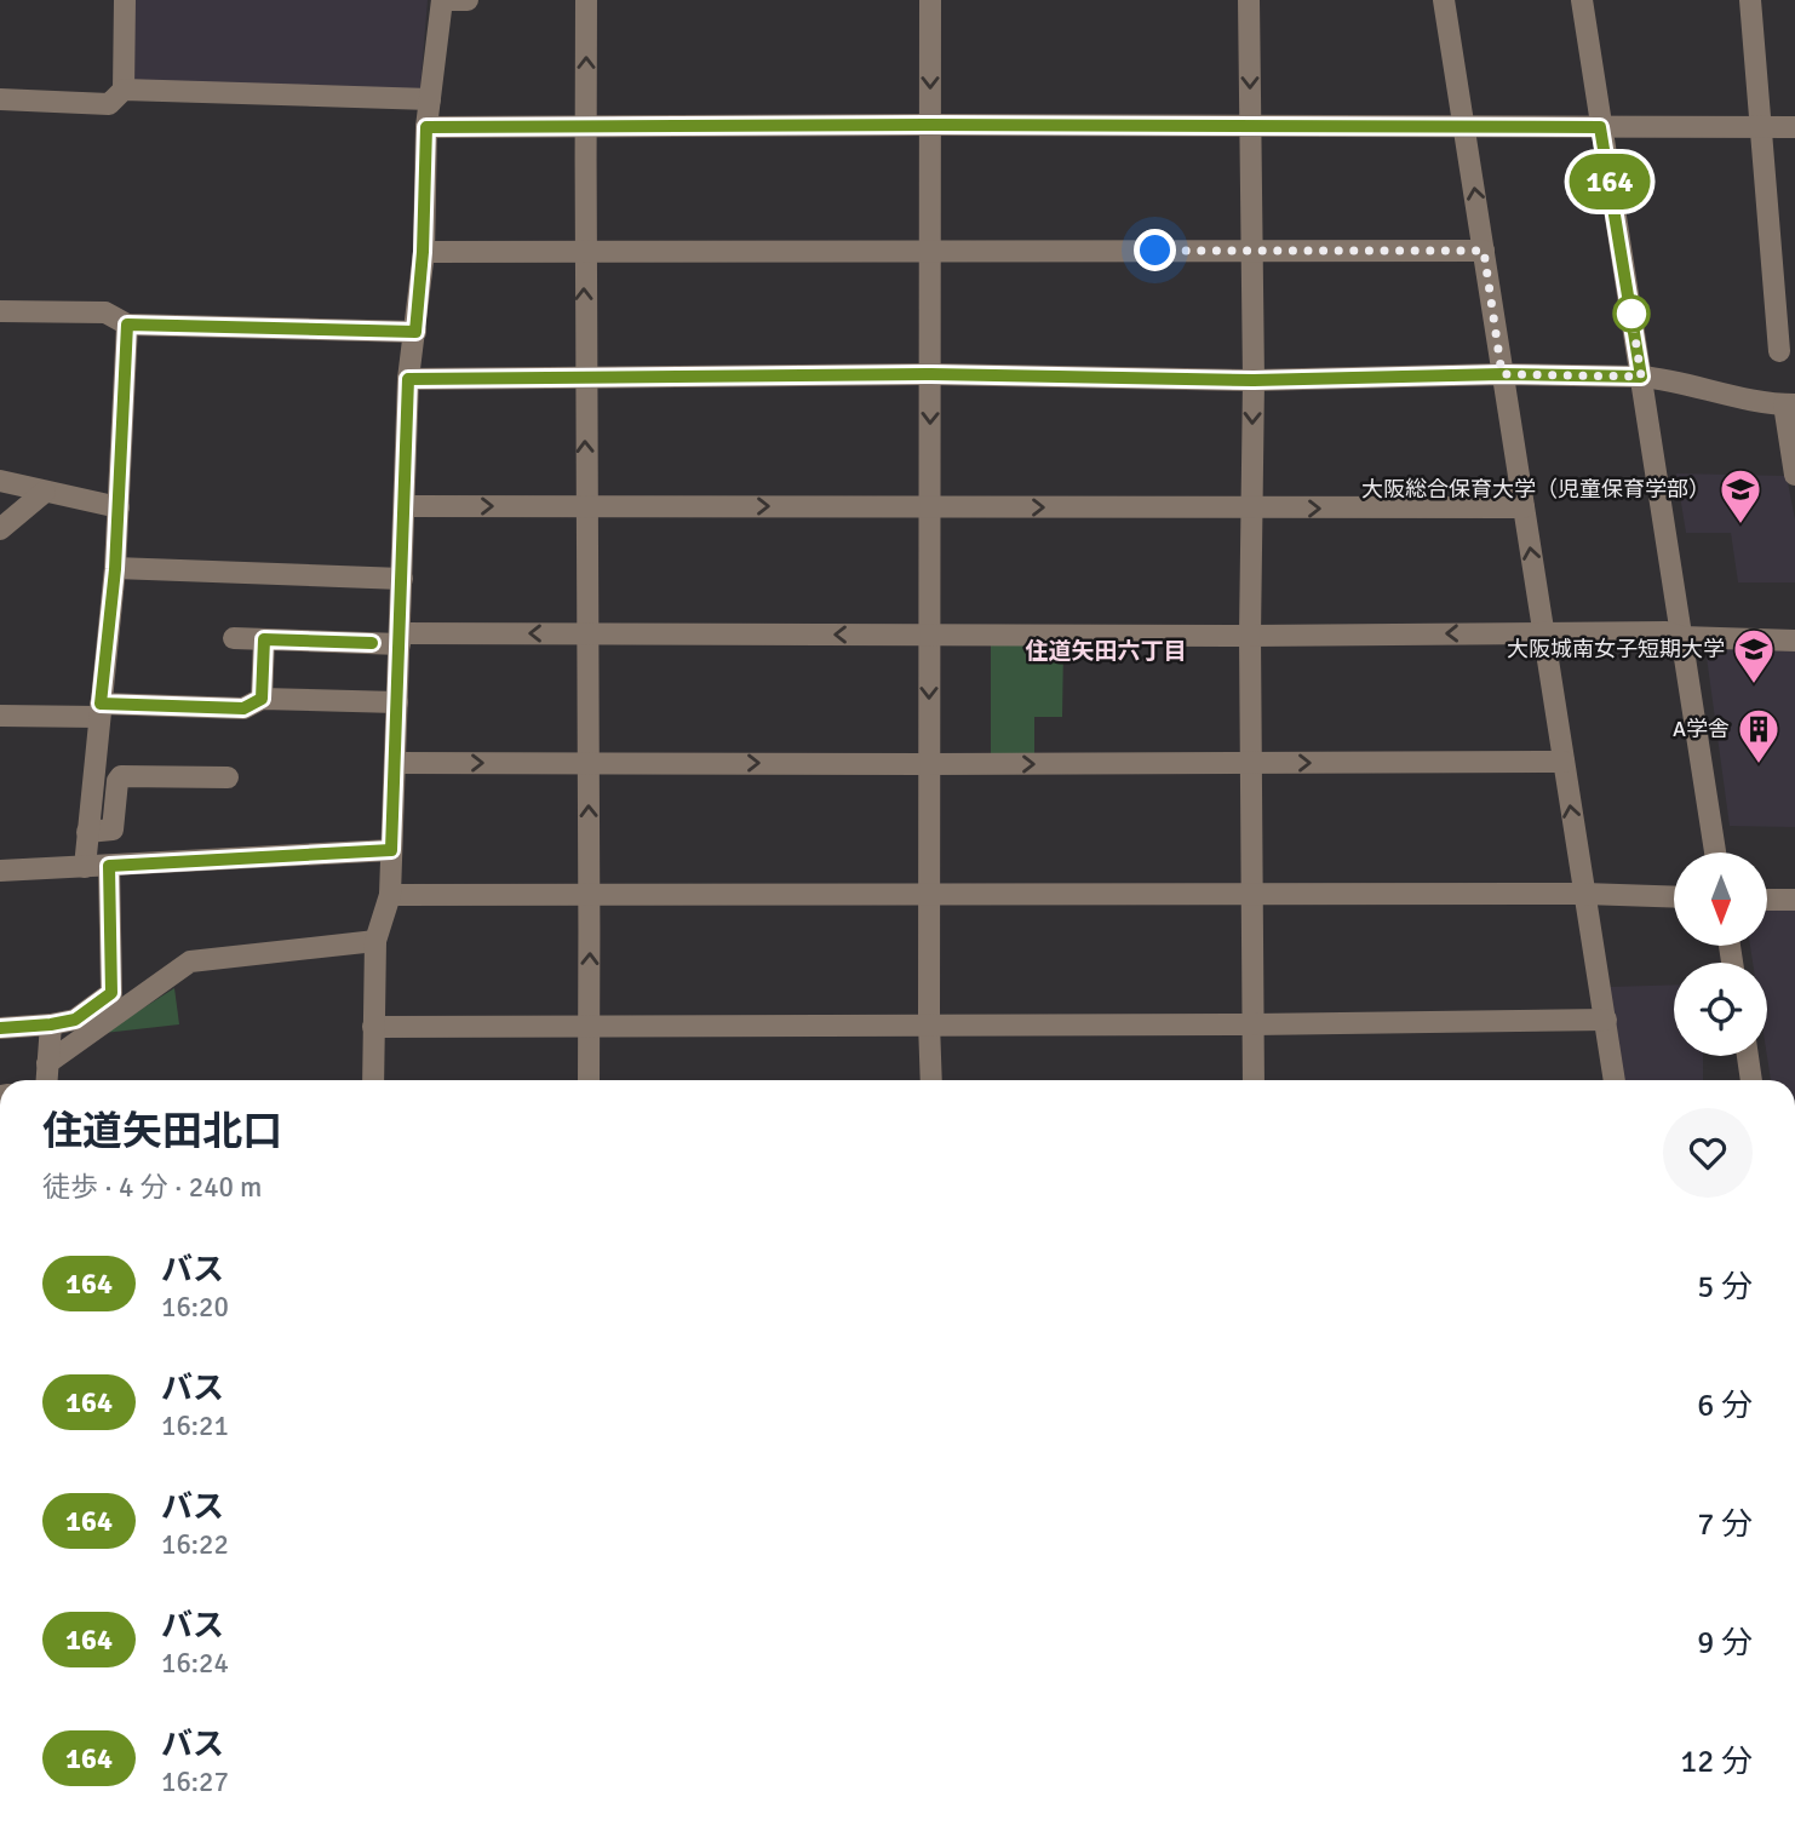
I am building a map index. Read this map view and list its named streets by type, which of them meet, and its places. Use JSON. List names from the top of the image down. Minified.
{"districts":["住道矢田六丁目"],"places":{"school or university":["大阪総合保育大学（児童保育学部）","大阪城南女子短期大学"],"building":["A学舎"]},"lines":["bus line 164"],"north":"bottom","page":{"on_map":"164","heading":["住道矢田北口","徒歩 · 4 分 · 240 m"],"list":[{"mark":"164","name":"バス","note":"16:20","value":"5 分"},{"mark":"164","name":"バス","note":"16:21","value":"6 分"},{"mark":"164","name":"バス","note":"16:22","value":"7 分"},{"mark":"164","name":"バス","note":"16:24","value":"9 分"},{"mark":"164","name":"バス","note":"16:27","value":"12 分"}]}}
